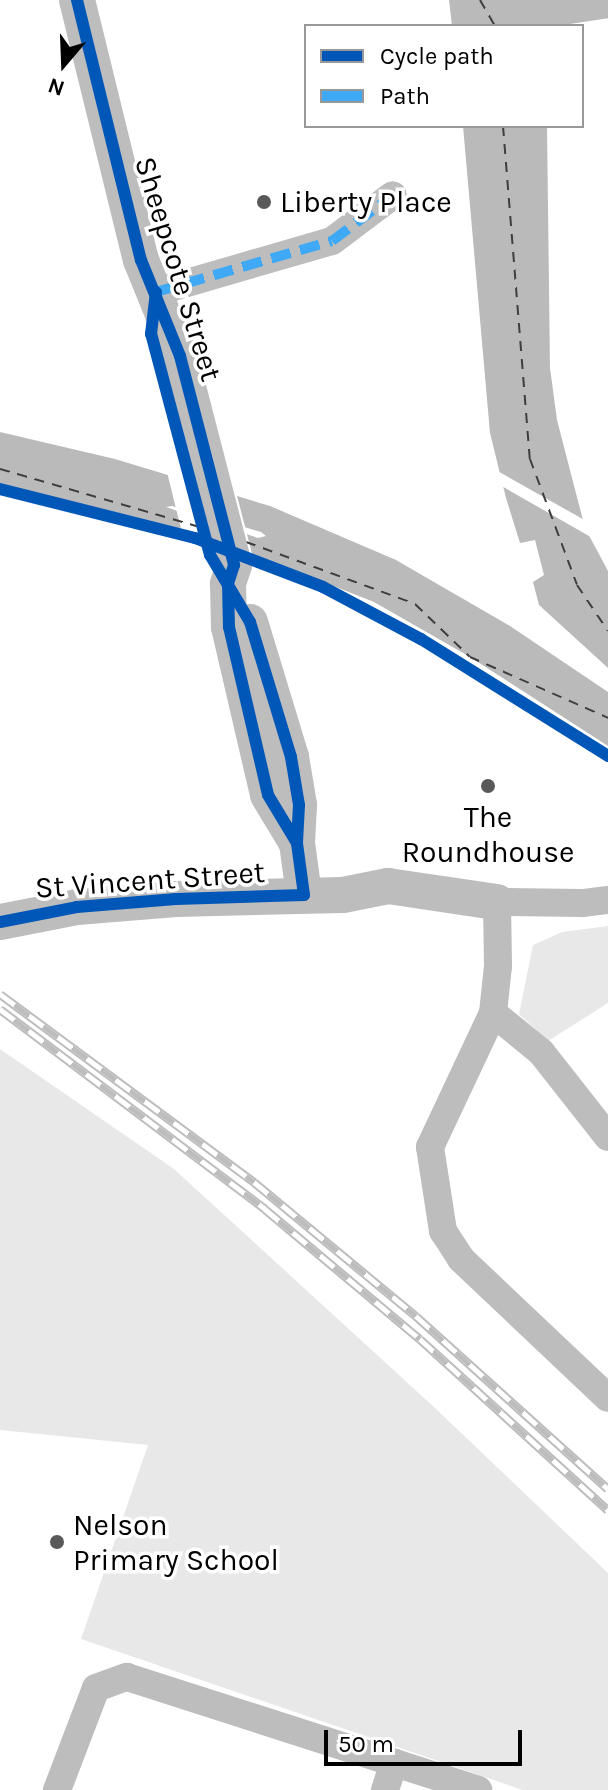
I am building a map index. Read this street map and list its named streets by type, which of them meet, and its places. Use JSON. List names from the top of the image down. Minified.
{"streets":{"street":["Sheepcote Street","St Vincent Street"]},"crossings":[["Sheepcote Street","St Vincent Street"]],"places":["Liberty Place","The Roundhouse","Nelson Primary School"],"legend":["Cycle path","Path"],"scale_bar":"50 m","north":"bottom"}
